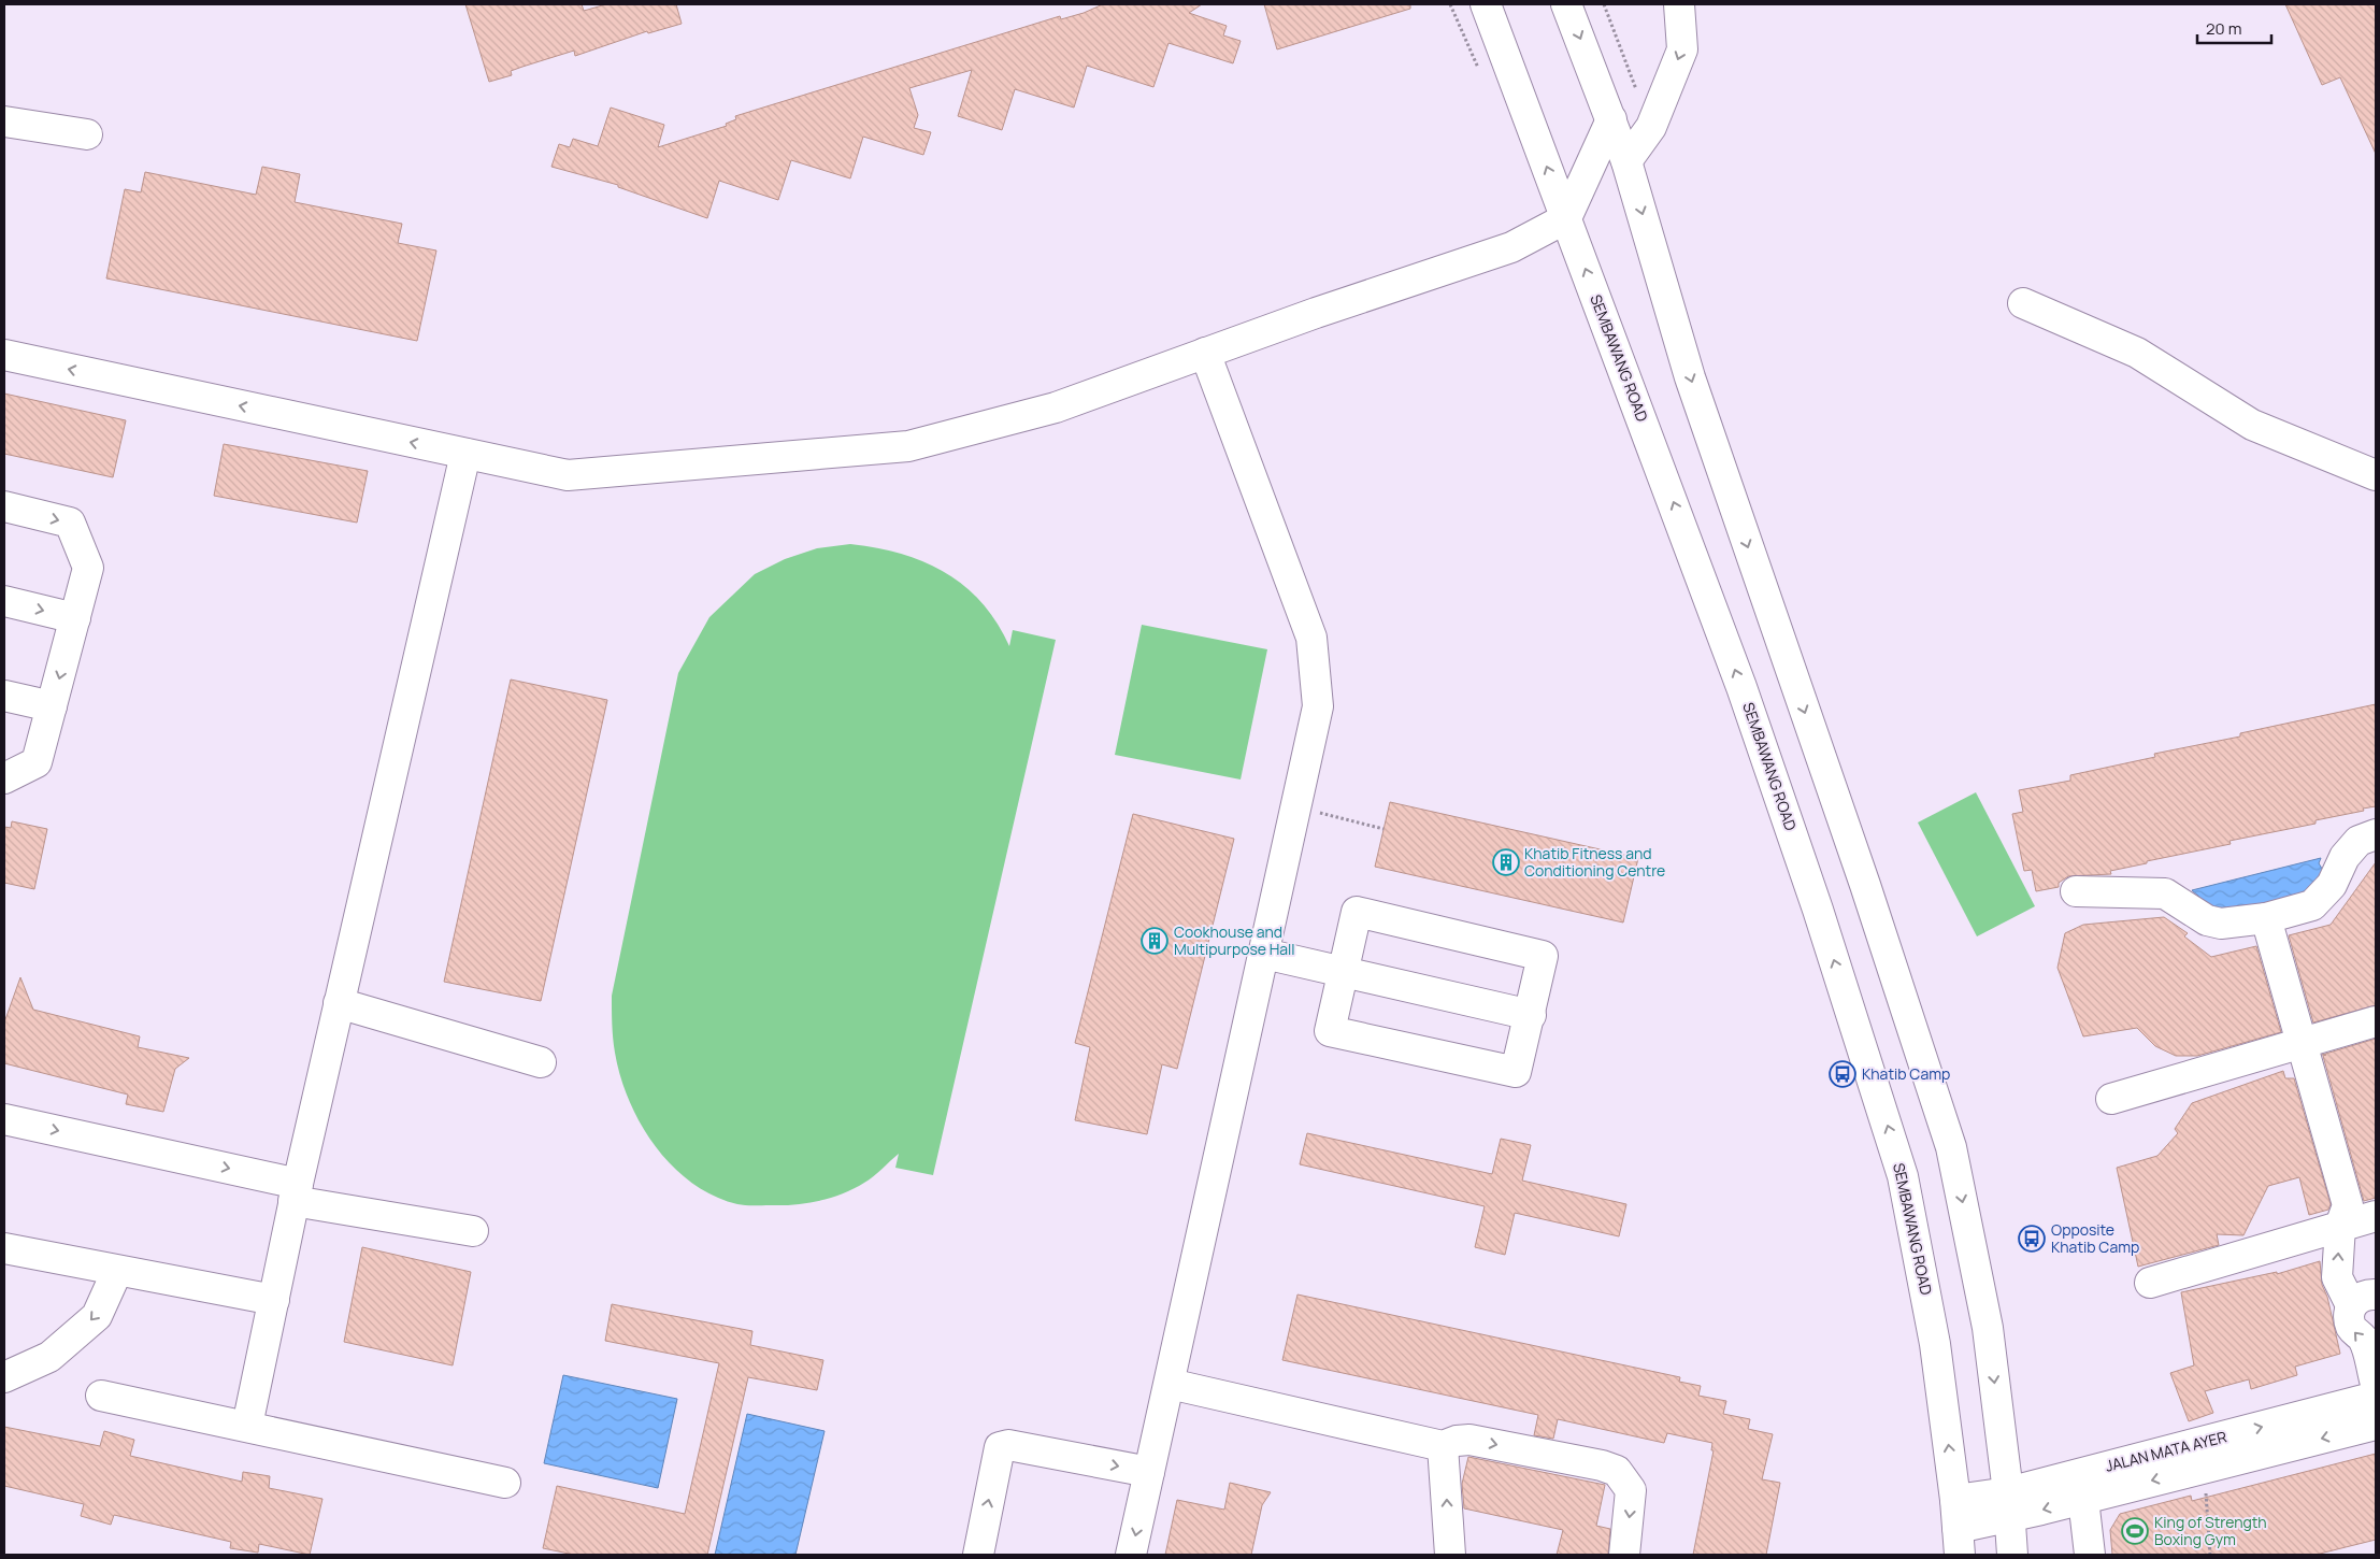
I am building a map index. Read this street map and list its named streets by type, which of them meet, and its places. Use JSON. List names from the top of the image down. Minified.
{"streets":{"main road":["SEMBAWANG ROAD","JALAN MATA AYER"]},"crossings":[["SEMBAWANG ROAD","JALAN MATA AYER"]],"places":{"building":["Khatib Fitness and Conditioning Centre","Cookhouse and Multipurpose Hall"],"bus stop":["Khatib Camp","Opposite Khatib Camp"],"sports":["King of Strength Boxing Gym"]},"scale_bar":"20 m"}
